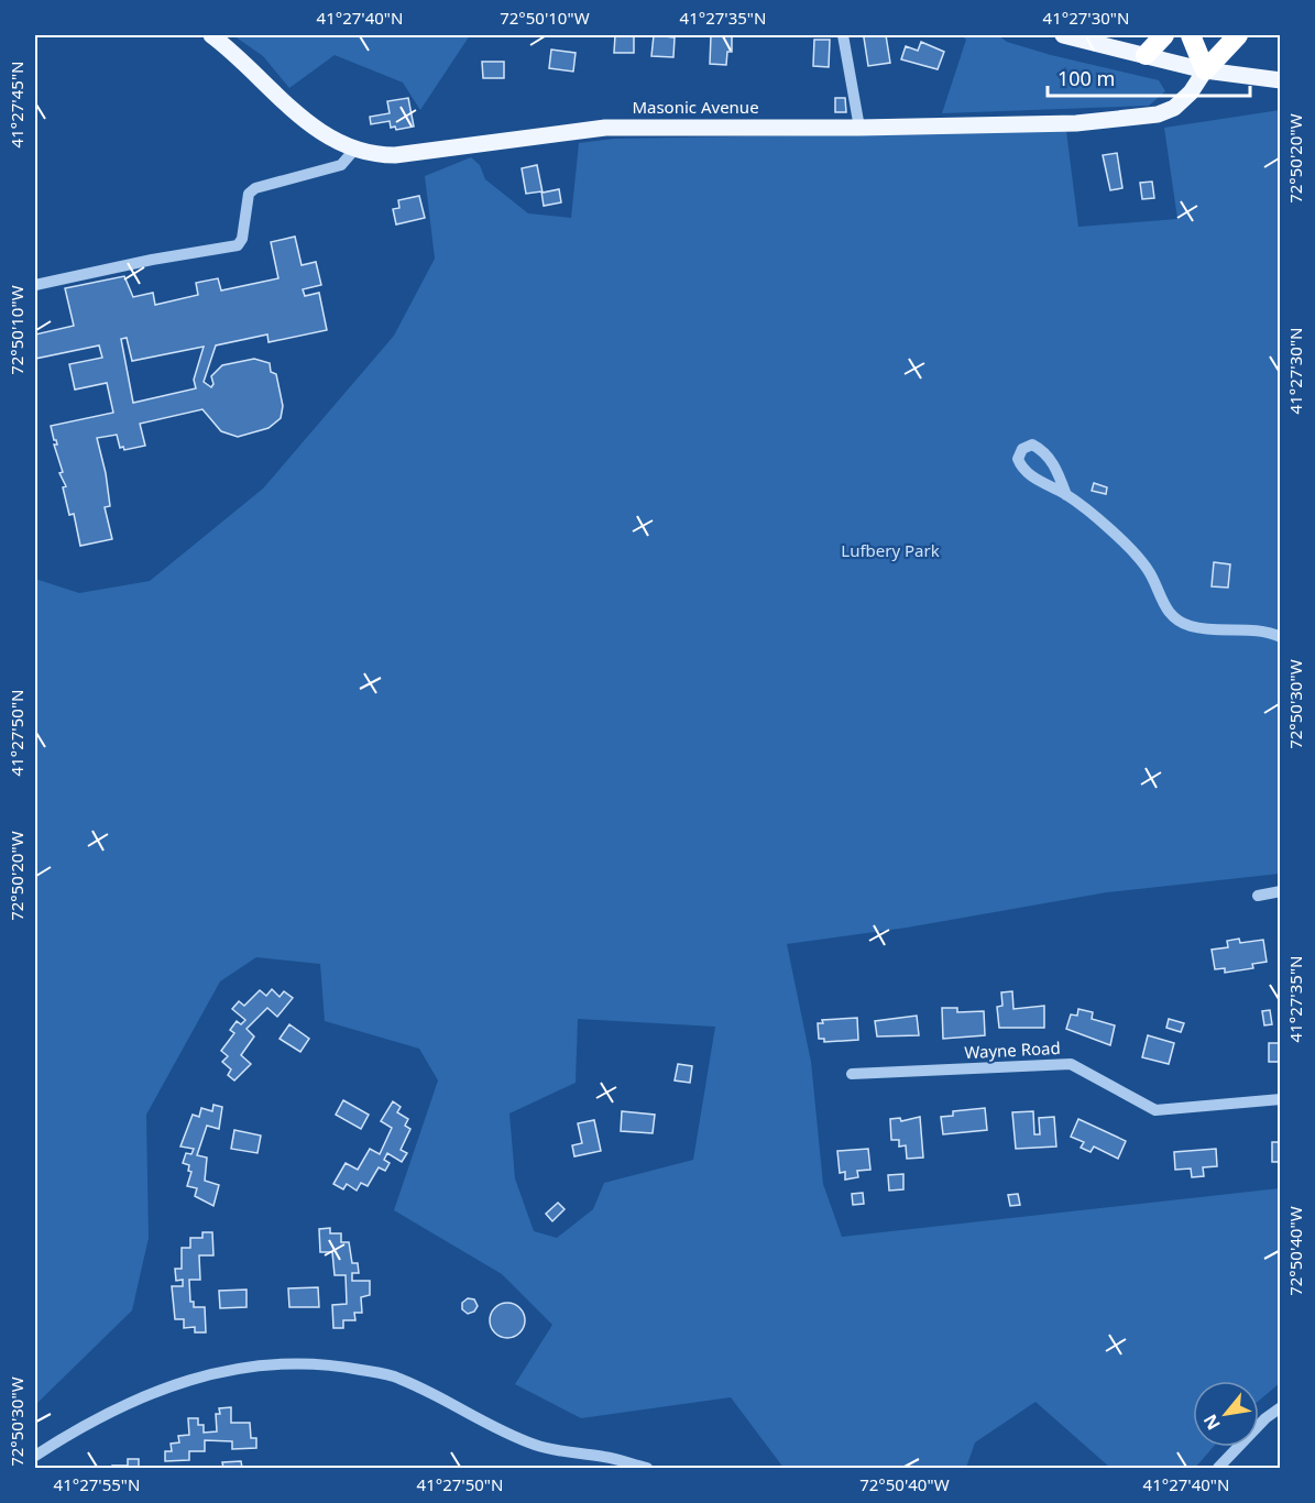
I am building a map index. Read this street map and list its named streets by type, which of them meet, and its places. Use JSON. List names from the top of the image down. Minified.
{"streets":{"main road":["Masonic Avenue"],"street":["Wayne Road"]},"parks":["Lufbery Park"],"scale_bar":"100 m","north":"bottom left","coordinates":["41°27'40\"N","72°50'10\"W","41°27'35\"N","41°27'30\"N","41°27'45\"N","72°50'20\"W","72°50'30\"W","41°27'50\"N","72°50'40\"W","41°27'55\"N"]}
